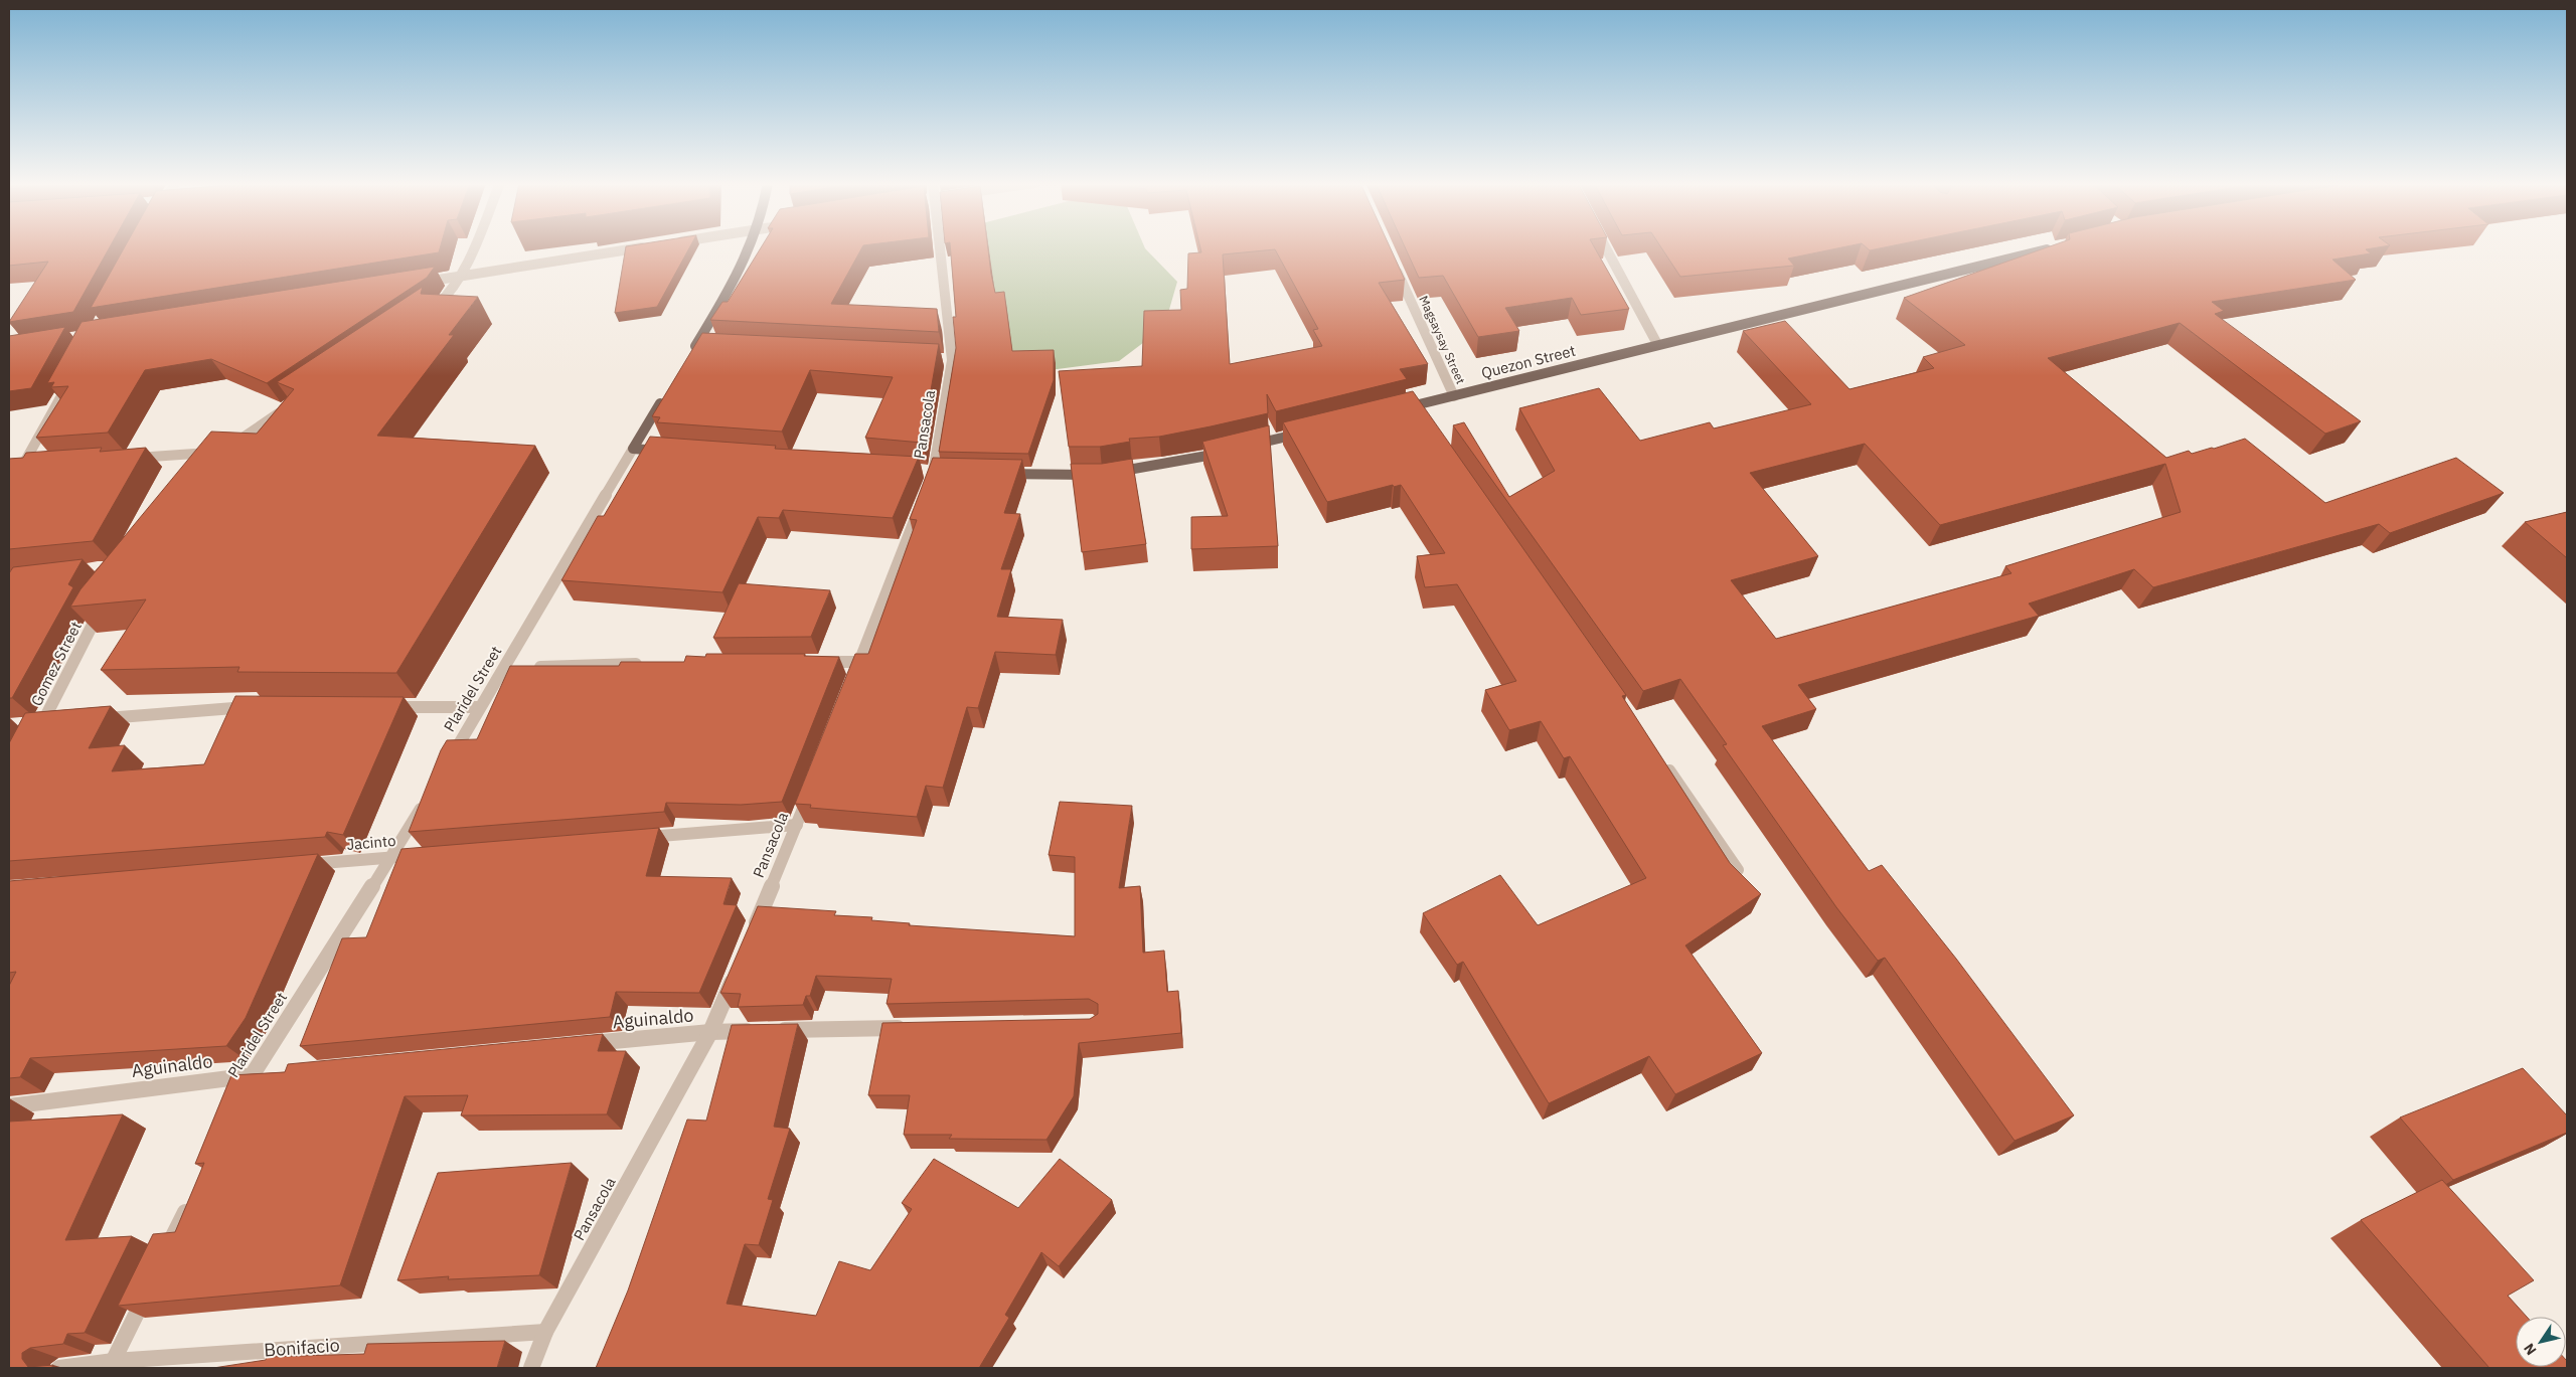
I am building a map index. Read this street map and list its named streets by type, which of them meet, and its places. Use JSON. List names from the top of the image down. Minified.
{"streets":{"main road":["Quezon Street","Plaridel Street"],"street":["Magsaysay Street","Pansacola","Gomez Street","Jacinto","Aguinaldo","Bonifacio"]},"crossings":[["Magsaysay Street","Quezon Street"],["Pansacola","Aguinaldo"],["Pansacola","Bonifacio"],["Plaridel Street","Jacinto"],["Plaridel Street","Aguinaldo"]],"north":"bottom left"}
